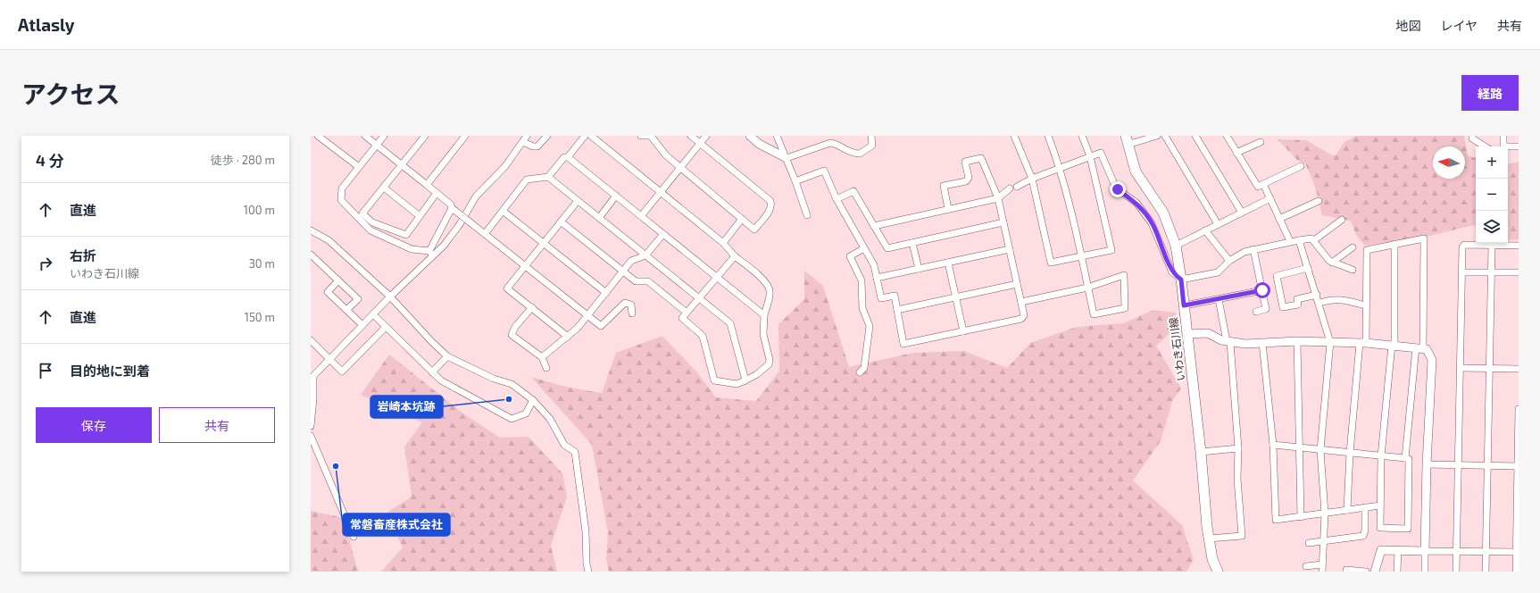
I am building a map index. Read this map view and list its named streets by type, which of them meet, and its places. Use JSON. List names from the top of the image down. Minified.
{"streets":{"main road":["いわき石川線"]},"places":["岩崎本坑跡","常磐畜産株式会社"],"north":"left","page":{"header":"Atlasly","nav":["地図","レイヤ","共有"],"title":"アクセス","buttons":["経路",["保存","共有"]],"heading":["4 分","徒歩 · 280 m"],"map_buttons":["+","−"],"list":[["直進","100 m"],["右折","いわき石川線","30 m"],["直進","150 m"],"目的地に到着"]}}
